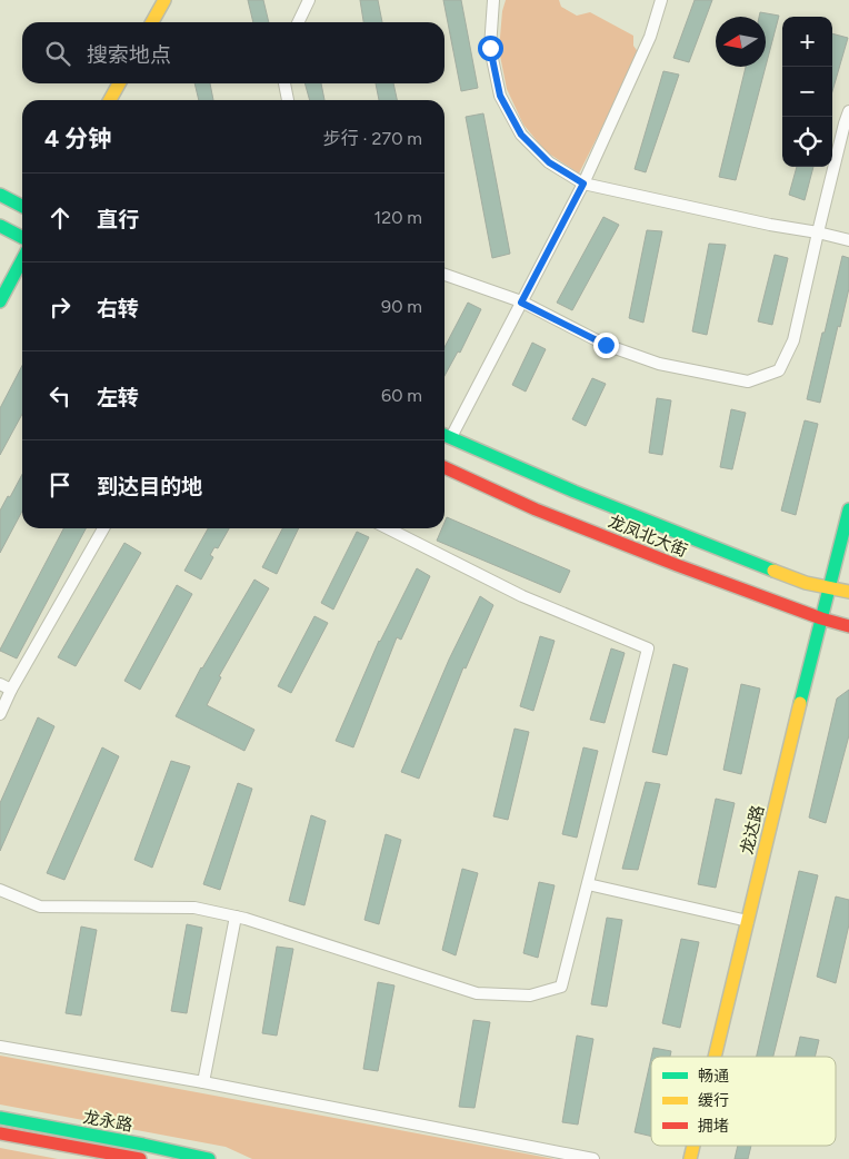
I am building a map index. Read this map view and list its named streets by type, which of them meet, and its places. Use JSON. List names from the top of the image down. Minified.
{"streets":{"main road":["龙凤北大街","龙达路","龙永路"]},"crossings":[["龙凤北大街","龙达路"]],"legend":["畅通","缓行","拥堵"],"north":"left","page":{"map_buttons":["+","−"],"search":"搜索地点","heading":["4 分钟","步行 · 270 m"],"list":[["直行","120 m"],["右转","90 m"],["左转","60 m"],"到达目的地"]}}
